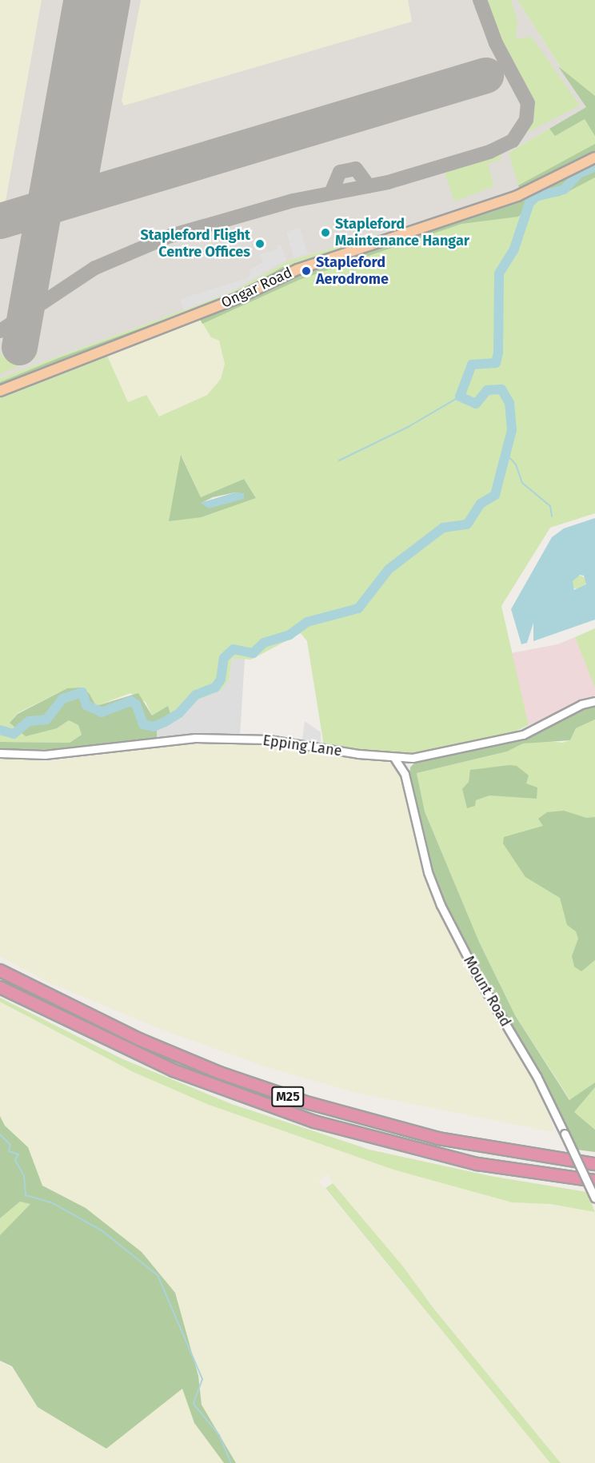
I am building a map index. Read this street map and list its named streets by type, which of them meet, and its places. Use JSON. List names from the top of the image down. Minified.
{"streets":{"highway":["M25"],"main road":["Ongar Road"],"street":["Epping Lane","Mount Road"]},"crossings":[["Epping Lane","Mount Road"]],"places":["Stapleford Maintenance Hangar","Stapleford Flight Centre Offices","Stapleford Aerodrome"]}
